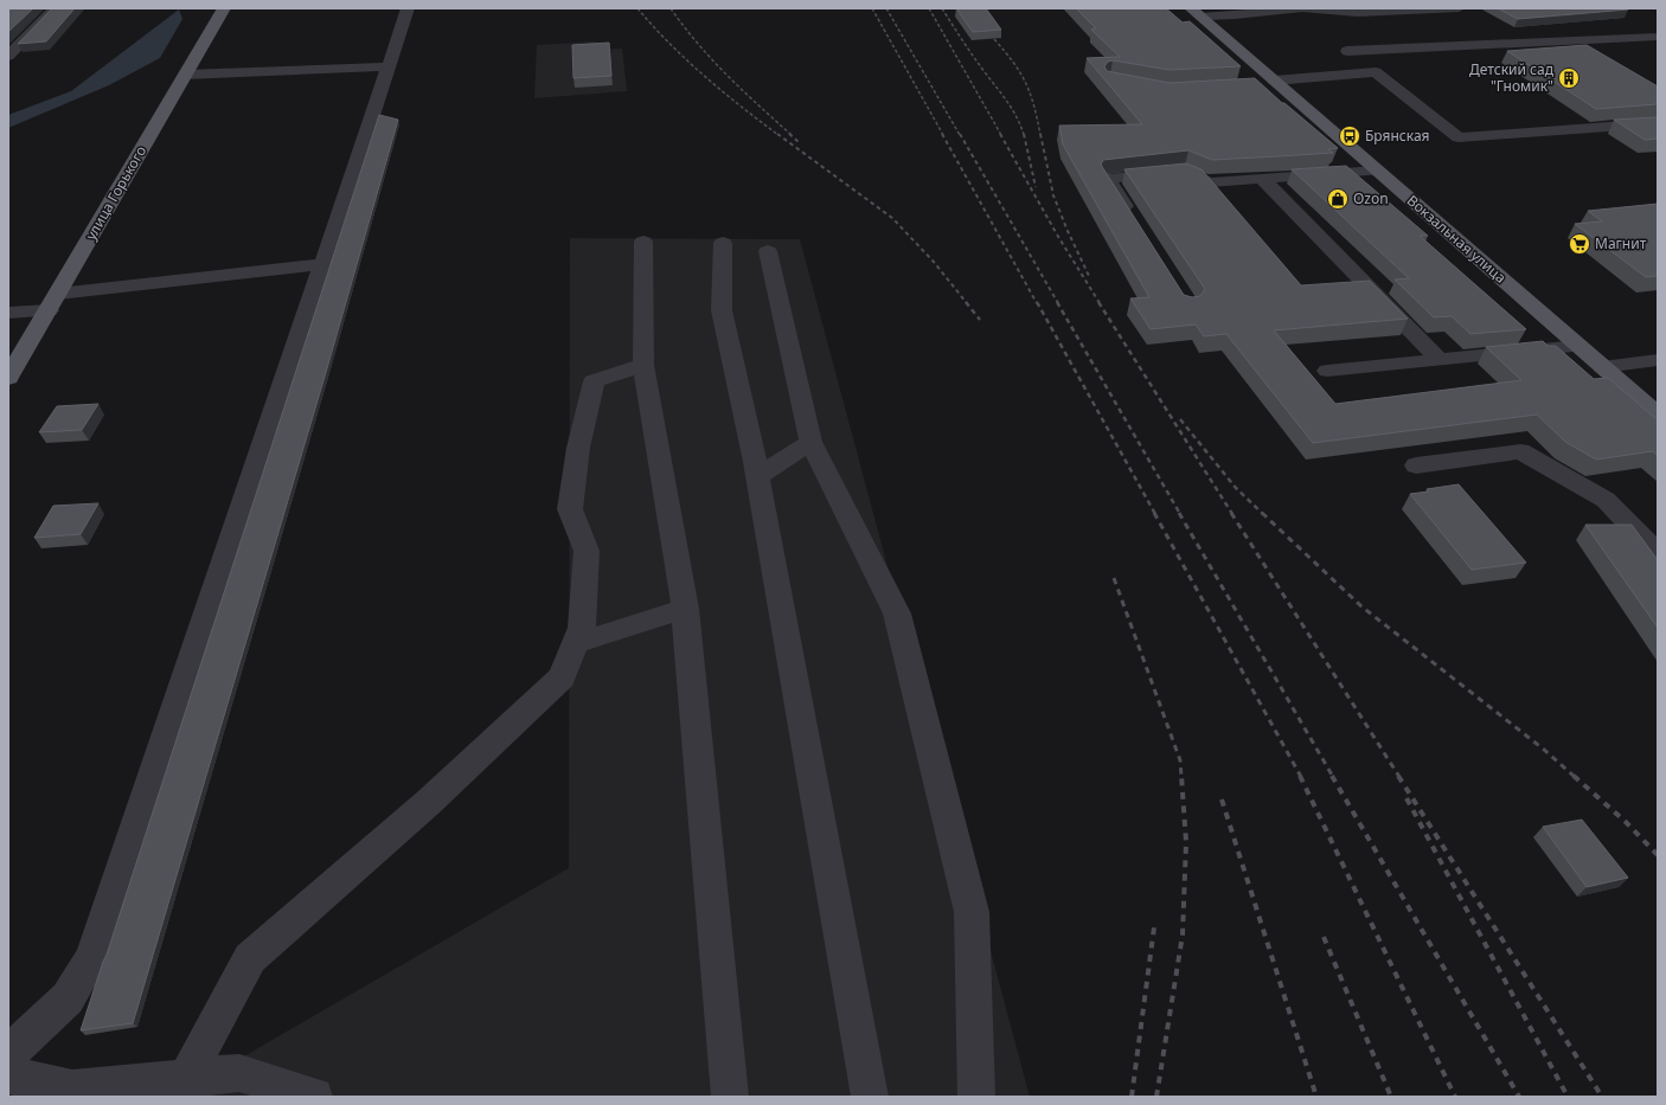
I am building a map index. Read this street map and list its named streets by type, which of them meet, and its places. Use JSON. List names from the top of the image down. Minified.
{"streets":{"main road":["улица Горького","Вокзальная улица"]},"places":{"building":["Детский сад \"Гномик\""],"bus stop":["Брянская"],"shop":["Ozon"],"supermarket":["Магнит"]}}
